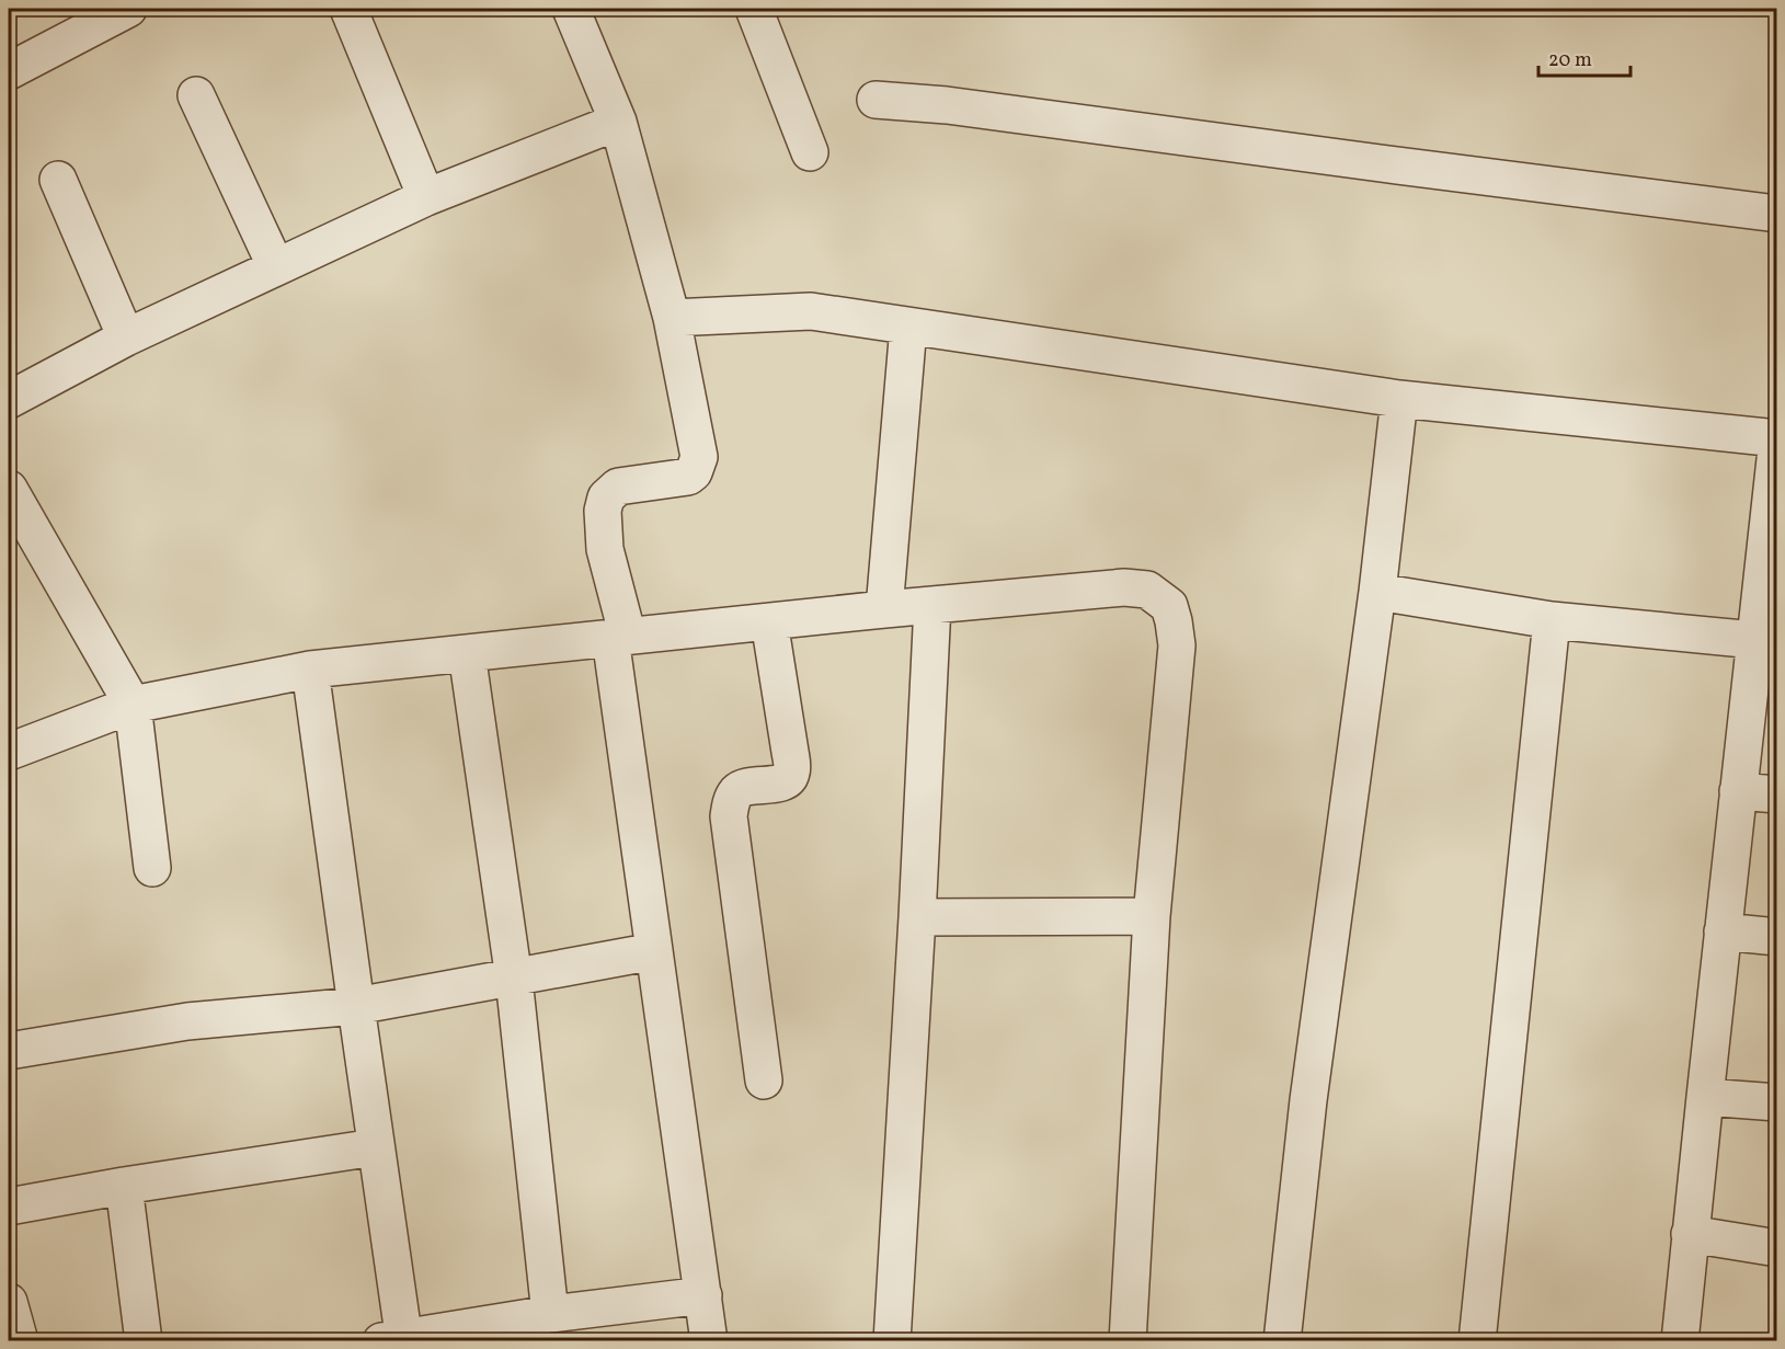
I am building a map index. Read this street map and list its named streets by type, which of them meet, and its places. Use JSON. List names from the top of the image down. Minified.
{"scale_bar":"20 m"}
